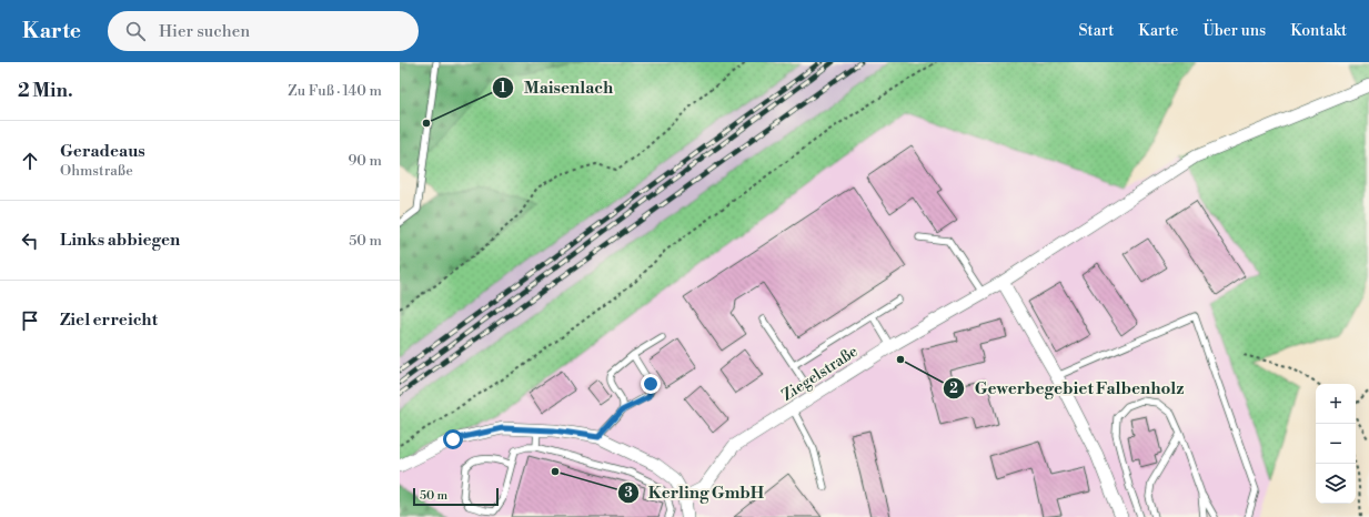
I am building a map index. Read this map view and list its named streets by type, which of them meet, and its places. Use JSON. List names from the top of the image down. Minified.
{"streets":{"street":["Ziegelstraße"]},"places":["Maisenlach","Gewerbegebiet Falbenholz","Kerling GmbH"],"scale_bar":"50 m","page":{"header":"Karte","search":"Hier suchen","nav":["Start","Karte","Über uns","Kontakt"],"heading":["2 Min.","Zu Fuß · 140 m"],"list":[["Geradeaus","Ohmstraße","90 m"],["Links abbiegen","50 m"],"Ziel erreicht"],"map_buttons":["+","−"],"scale":"50 m"}}
